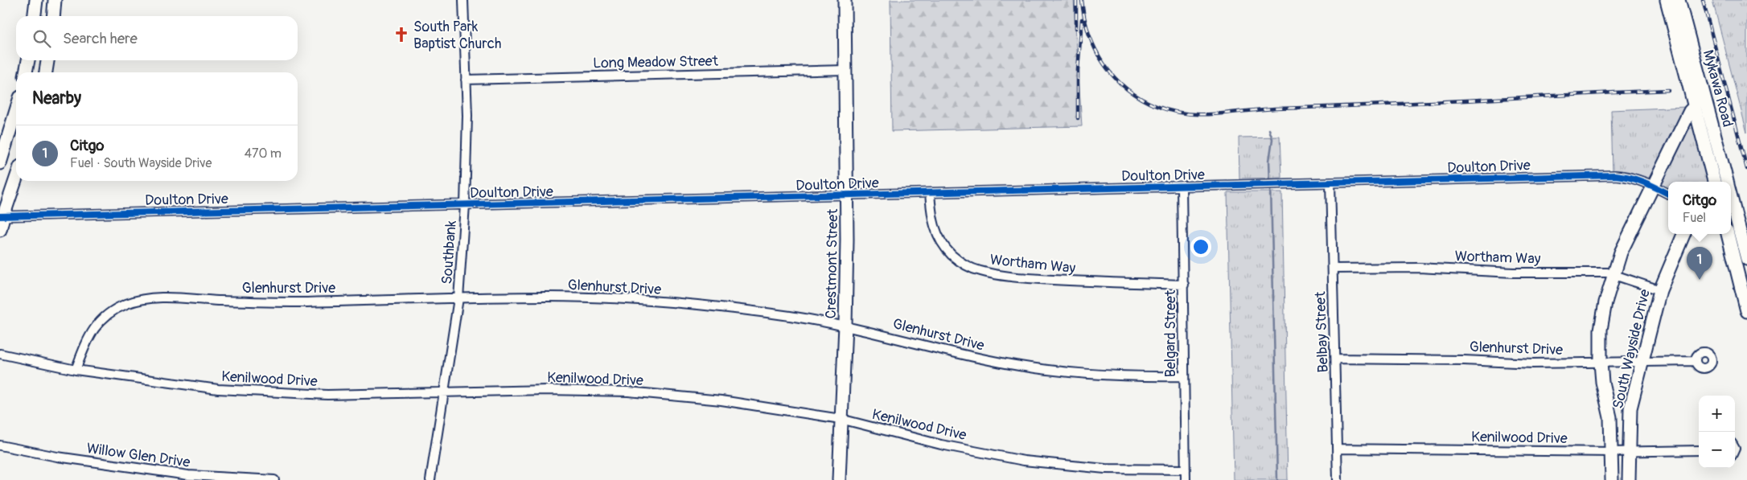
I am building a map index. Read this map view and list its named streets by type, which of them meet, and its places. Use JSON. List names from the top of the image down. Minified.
{"streets":{"street":["Long Meadow Street","Mykawa Road","Doulton Drive","Southbank","Wortham Way","Crestmont Street","Glenhurst Drive","Belbay Street","Belgard Street","South Wayside Drive","Kenilwood Drive","Willow Glen Drive"]},"crossings":[["Long Meadow Street","Southbank"],["Long Meadow Street","Crestmont Street"],["Mykawa Road","South Wayside Drive"],["Doulton Drive","Southbank"],["Doulton Drive","Wortham Way"],["Doulton Drive","Crestmont Street"],["Doulton Drive","Belbay Street"],["Doulton Drive","Belgard Street"],["Doulton Drive","South Wayside Drive"],["Southbank","Glenhurst Drive"],["Southbank","Kenilwood Drive"],["Wortham Way","Belbay Street"],["Wortham Way","Belgard Street"],["Wortham Way","South Wayside Drive"],["Crestmont Street","Glenhurst Drive"],["Crestmont Street","Kenilwood Drive"],["Glenhurst Drive","Belbay Street"],["Glenhurst Drive","Belgard Street"],["Glenhurst Drive","South Wayside Drive"],["Glenhurst Drive","Kenilwood Drive"],["Belbay Street","Kenilwood Drive"],["Belgard Street","Kenilwood Drive"],["South Wayside Drive","Kenilwood Drive"]],"places":{"church":["South Park Baptist Church"]},"page":{"search":"Search here","heading":"Nearby","list":[{"mark":"1","name":"Citgo","note":"Fuel · South Wayside Drive","value":"470 m"}],"popup":["Citgo","Fuel"],"pins":"1","map_buttons":["+","−"]}}
